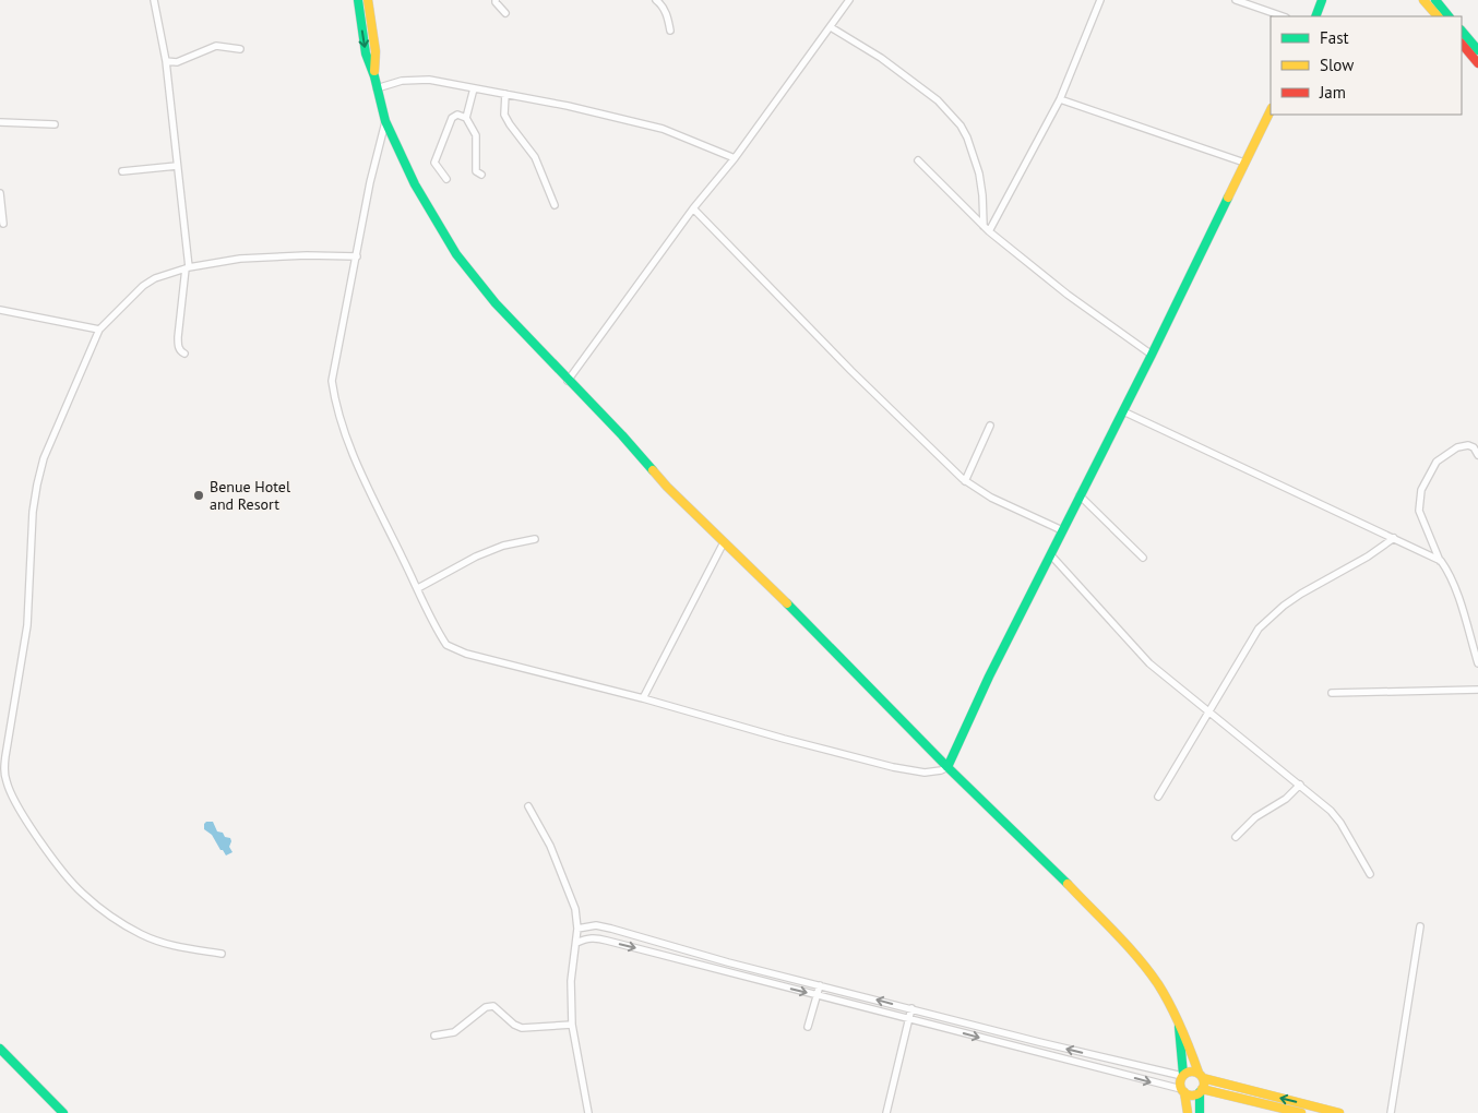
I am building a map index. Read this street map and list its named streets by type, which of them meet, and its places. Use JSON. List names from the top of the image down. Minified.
{"places":["Benue Hotel and Resort"],"legend":["Fast","Slow","Jam"]}
